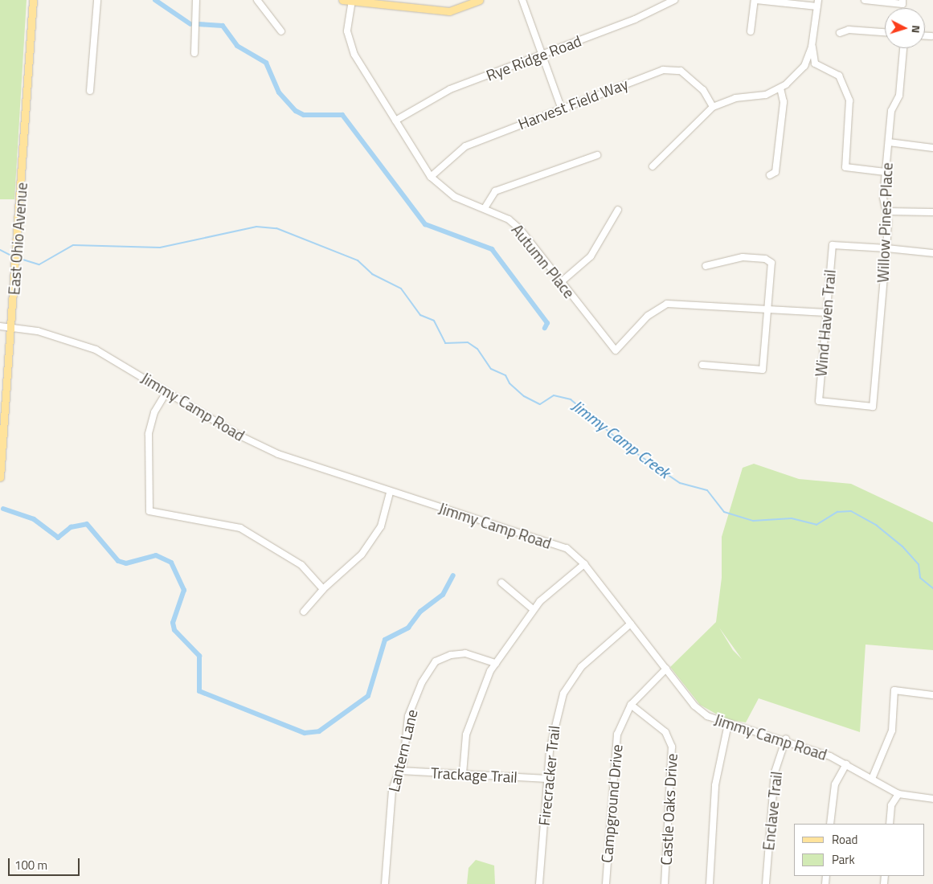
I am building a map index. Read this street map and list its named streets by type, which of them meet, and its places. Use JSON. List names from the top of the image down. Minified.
{"streets":{"main road":["East Ohio Avenue"],"street":["Rye Ridge Road","Harvest Field Way","Willow Pines Place","Autumn Place","Wind Haven Trail","Jimmy Camp Road","Lantern Lane","Trackage Trail","Firecracker Trail","Campground Drive","Castle Oaks Drive","Enclave Trail"]},"crossings":[["Rye Ridge Road","Autumn Place"],["Harvest Field Way","Autumn Place"],["Willow Pines Place","Wind Haven Trail"],["East Ohio Avenue","Jimmy Camp Road"],["Autumn Place","Wind Haven Trail"],["Jimmy Camp Road","Firecracker Trail"],["Jimmy Camp Road","Campground Drive"],["Jimmy Camp Road","Enclave Trail"],["Lantern Lane","Trackage Trail"],["Trackage Trail","Firecracker Trail"],["Campground Drive","Castle Oaks Drive"]],"water":["Jimmy Camp Creek"],"legend":["Road","Park"],"scale_bar":"100 m","north":"right"}
